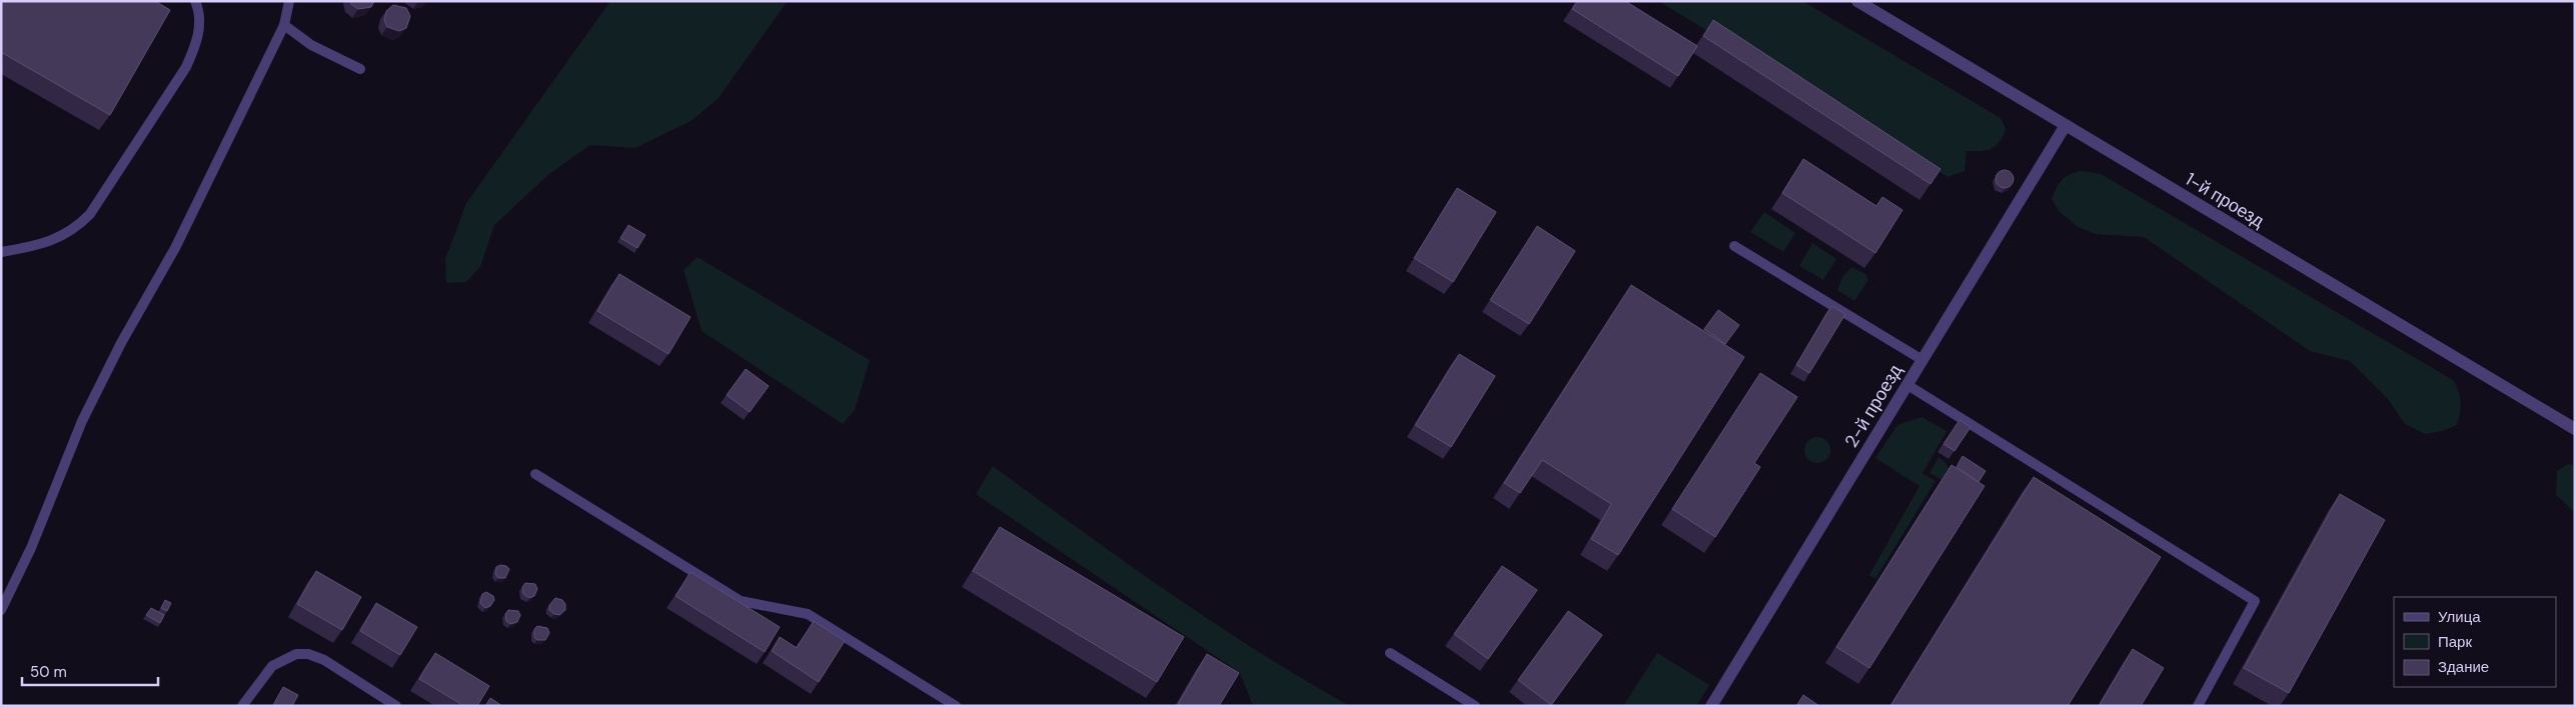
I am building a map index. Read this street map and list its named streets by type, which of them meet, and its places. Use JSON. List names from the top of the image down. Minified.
{"streets":{"street":["1-й проезд","2-й проезд"]},"crossings":[["1-й проезд","2-й проезд"]],"legend":["Улица","Парк","Здание"],"scale_bar":"50 m"}
